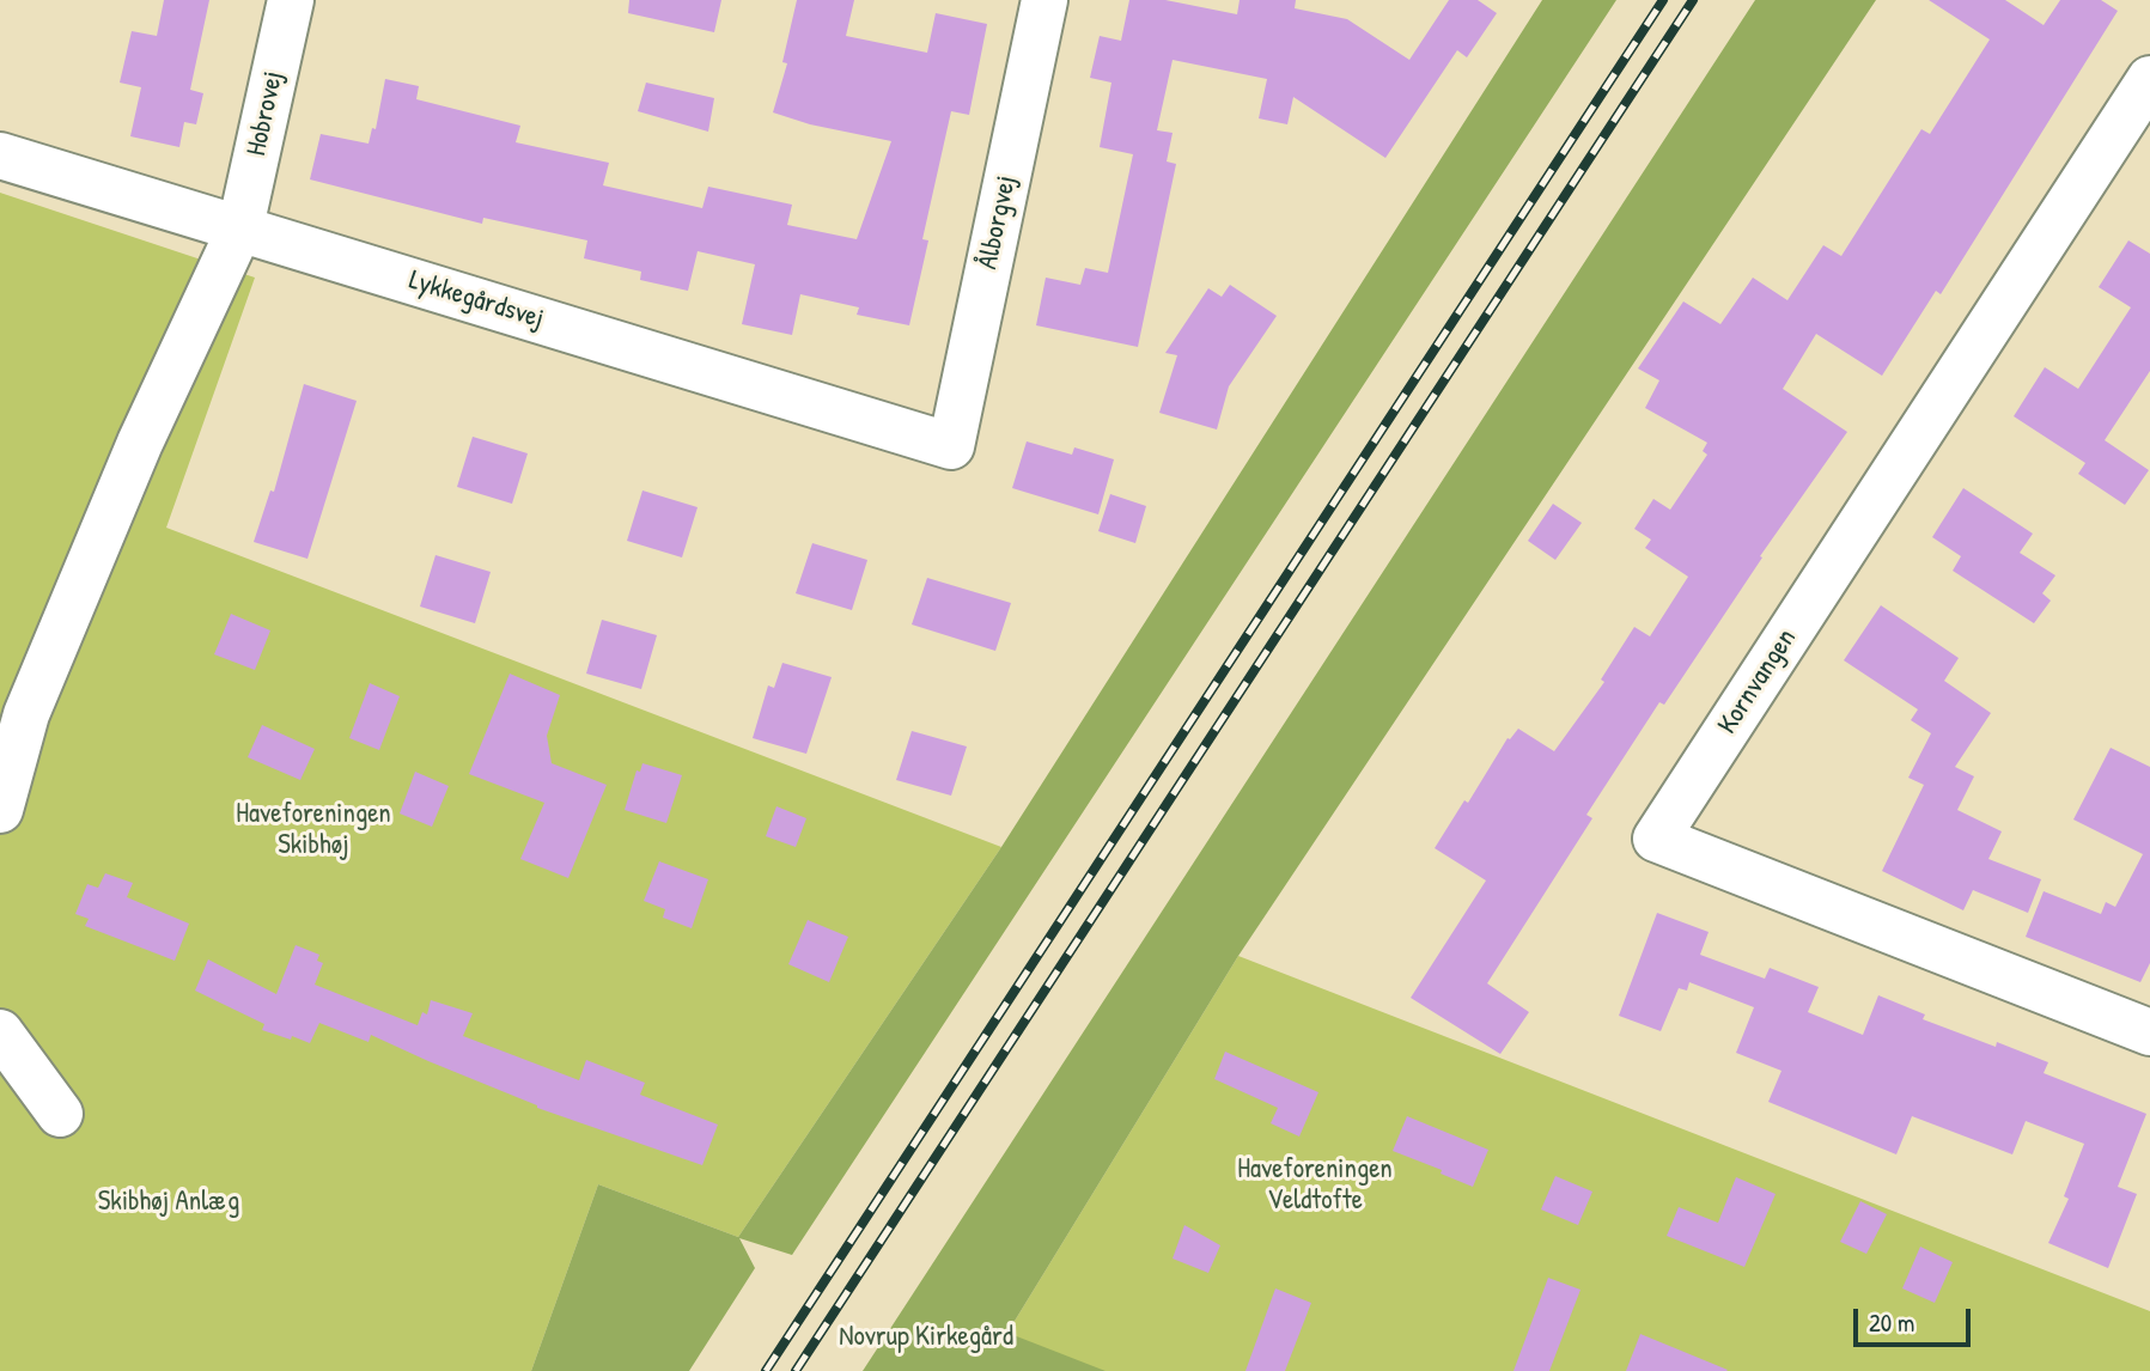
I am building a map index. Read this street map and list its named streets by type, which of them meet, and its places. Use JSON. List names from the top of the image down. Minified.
{"streets":{"street":["Hobrovej","Ålborgvej","Lykkegårdsvej","Kornvangen"]},"crossings":[["Hobrovej","Lykkegårdsvej"],["Ålborgvej","Lykkegårdsvej"]],"parks":["Haveforeningen Skibhøj","Haveforeningen Veldtofte","Skibhøj Anlæg","Novrup Kirkegård"],"scale_bar":"20 m"}
